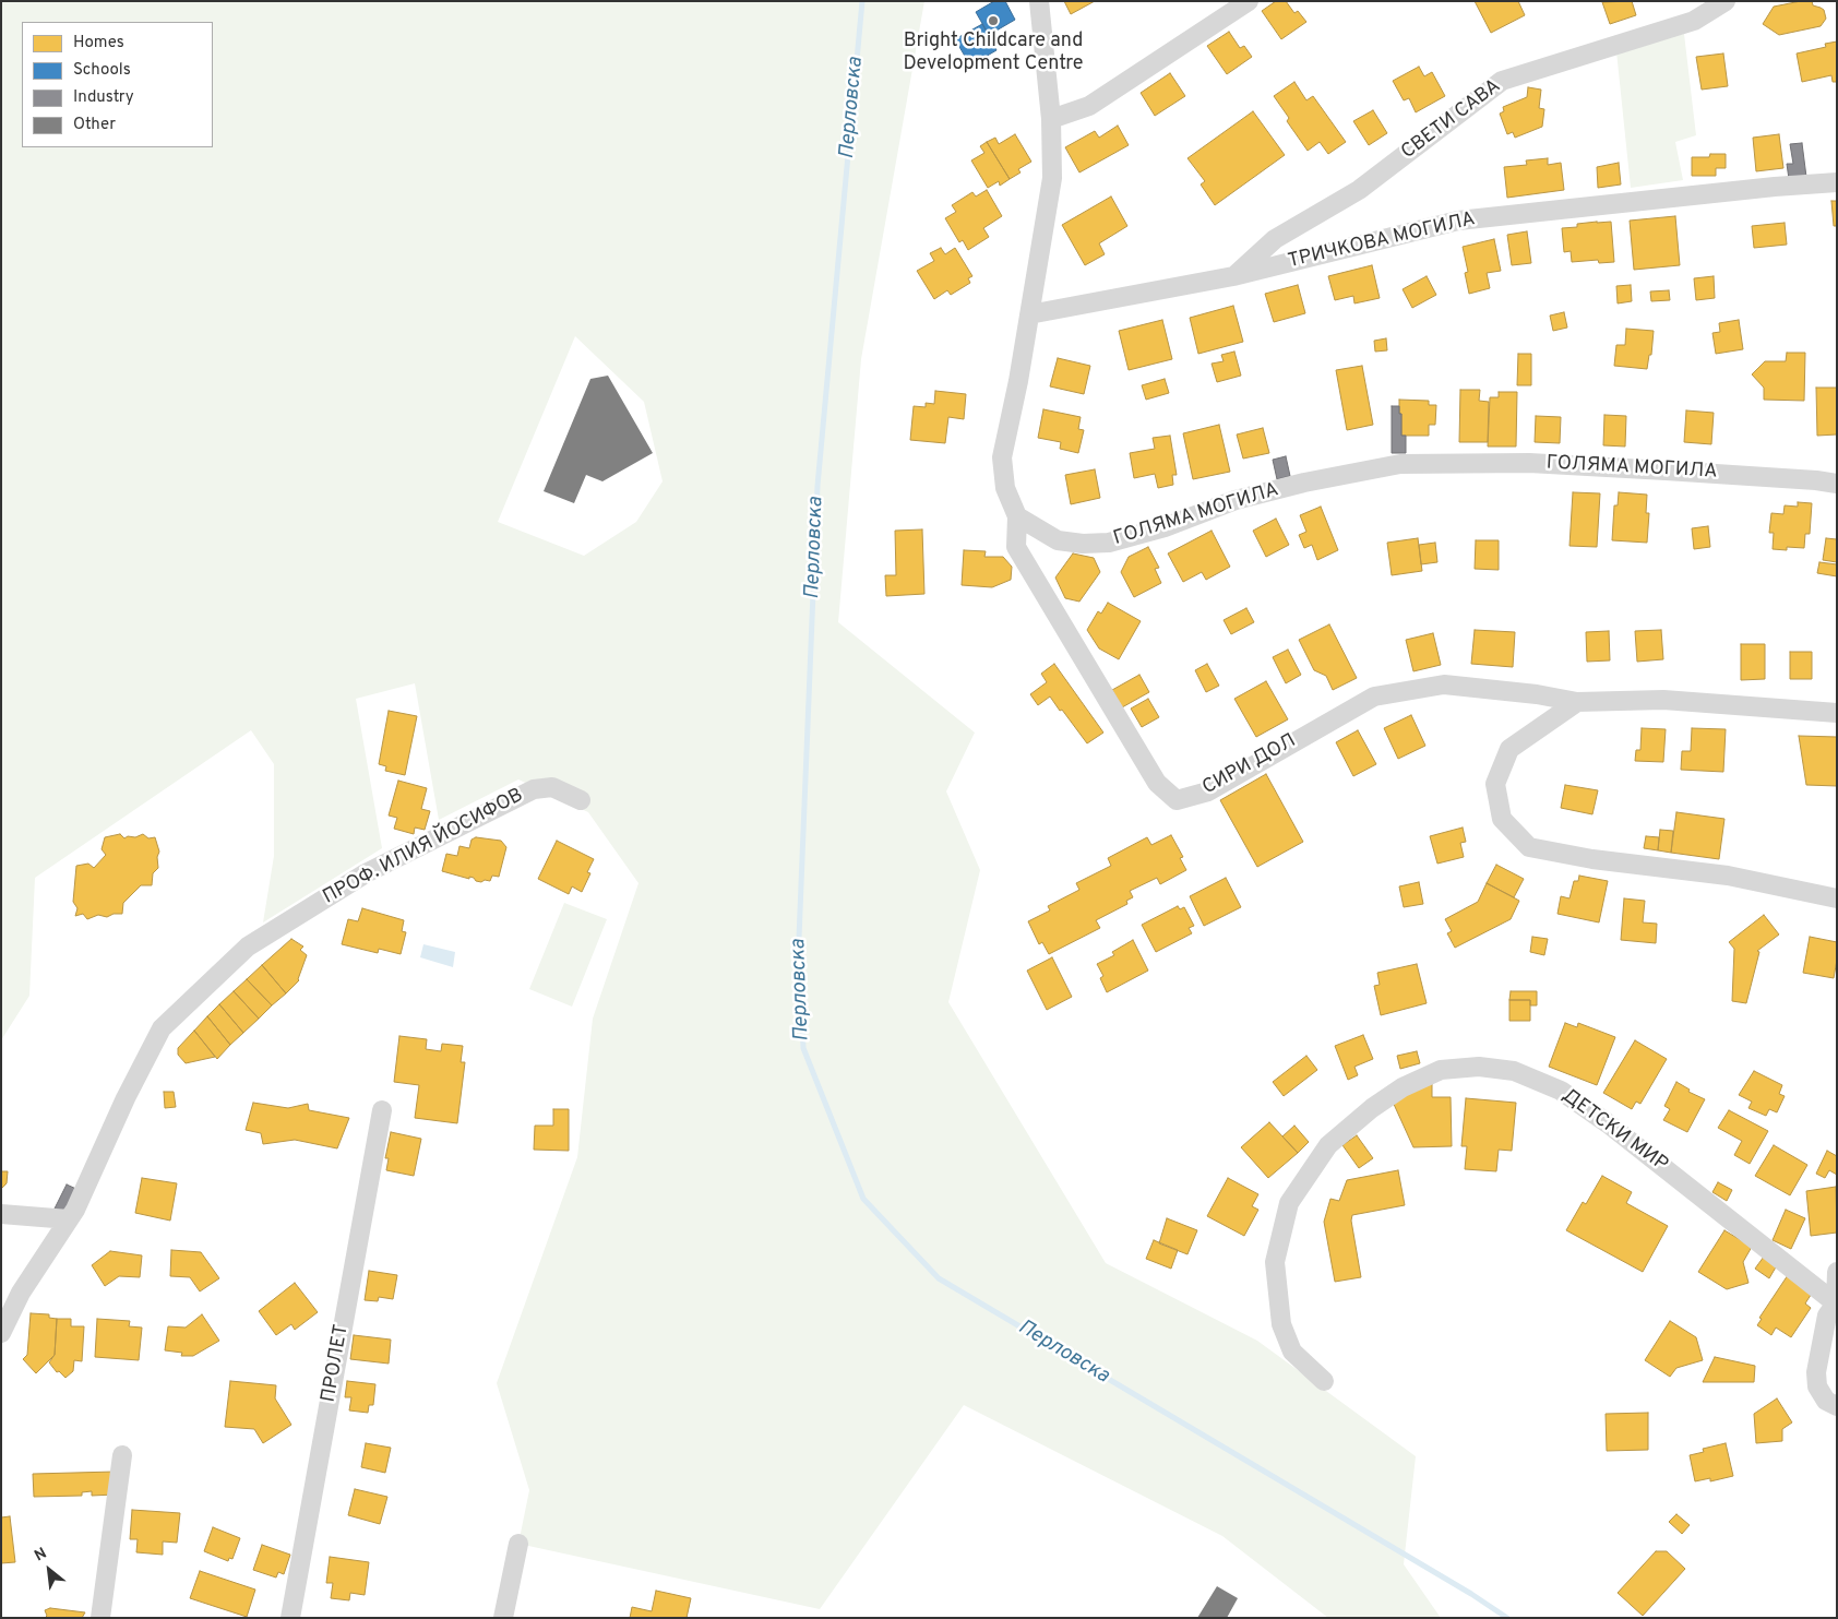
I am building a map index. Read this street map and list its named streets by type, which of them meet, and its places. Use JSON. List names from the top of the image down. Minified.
{"streets":{"street":["СВЕТИ САВА","ТРИЧКОВА МОГИЛА","ГОЛЯМА МОГИЛА","СИРИ ДОЛ","ПРОФ. ИЛИЯ ЙОСИФОВ","ДЕТСКИ МИР","ПРОЛЕТ"]},"crossings":[["СВЕТИ САВА","ТРИЧКОВА МОГИЛА"],["ГОЛЯМА МОГИЛА","СИРИ ДОЛ"]],"water":["Перловска"],"places":["Bright Childcare and Development Centre"],"legend":["Homes","Schools","Industry","Other"],"north":"top left"}
